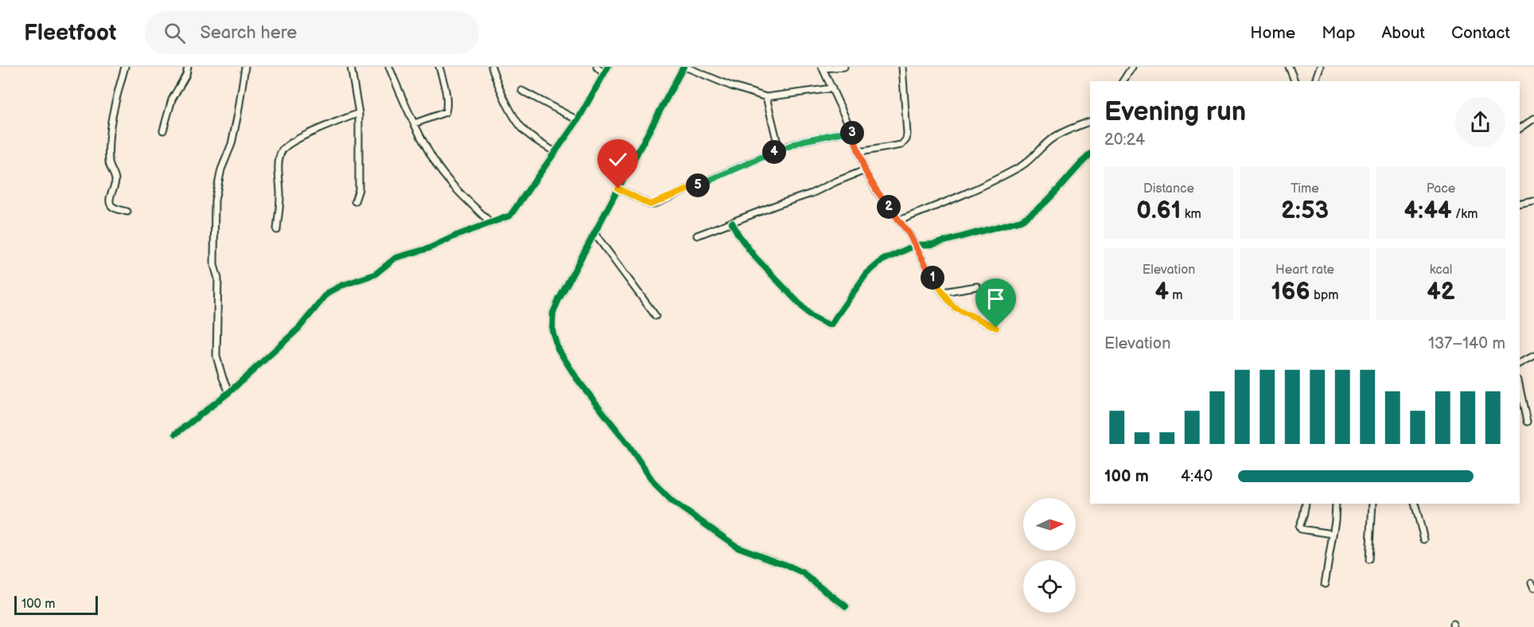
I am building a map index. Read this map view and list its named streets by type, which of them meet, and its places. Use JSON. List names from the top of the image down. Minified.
{"scale_bar":"100 m","north":"right","page":{"header":"Fleetfoot","search":"Search here","nav":["Home","Map","About","Contact"],"heading":["Evening run","20:24"],"pins":["3","4","5","2","1"],"stats":[["Distance","0.61 km"],["Time","2:53"],["Pace","4:44 /km"],["Elevation","4 m"],["Heart rate","166 bpm"],["kcal","42"]],"chart":["Elevation","137–140 m"],"list":[{"name":"100 m","note":"4:40"}],"scale":"100 m"}}
